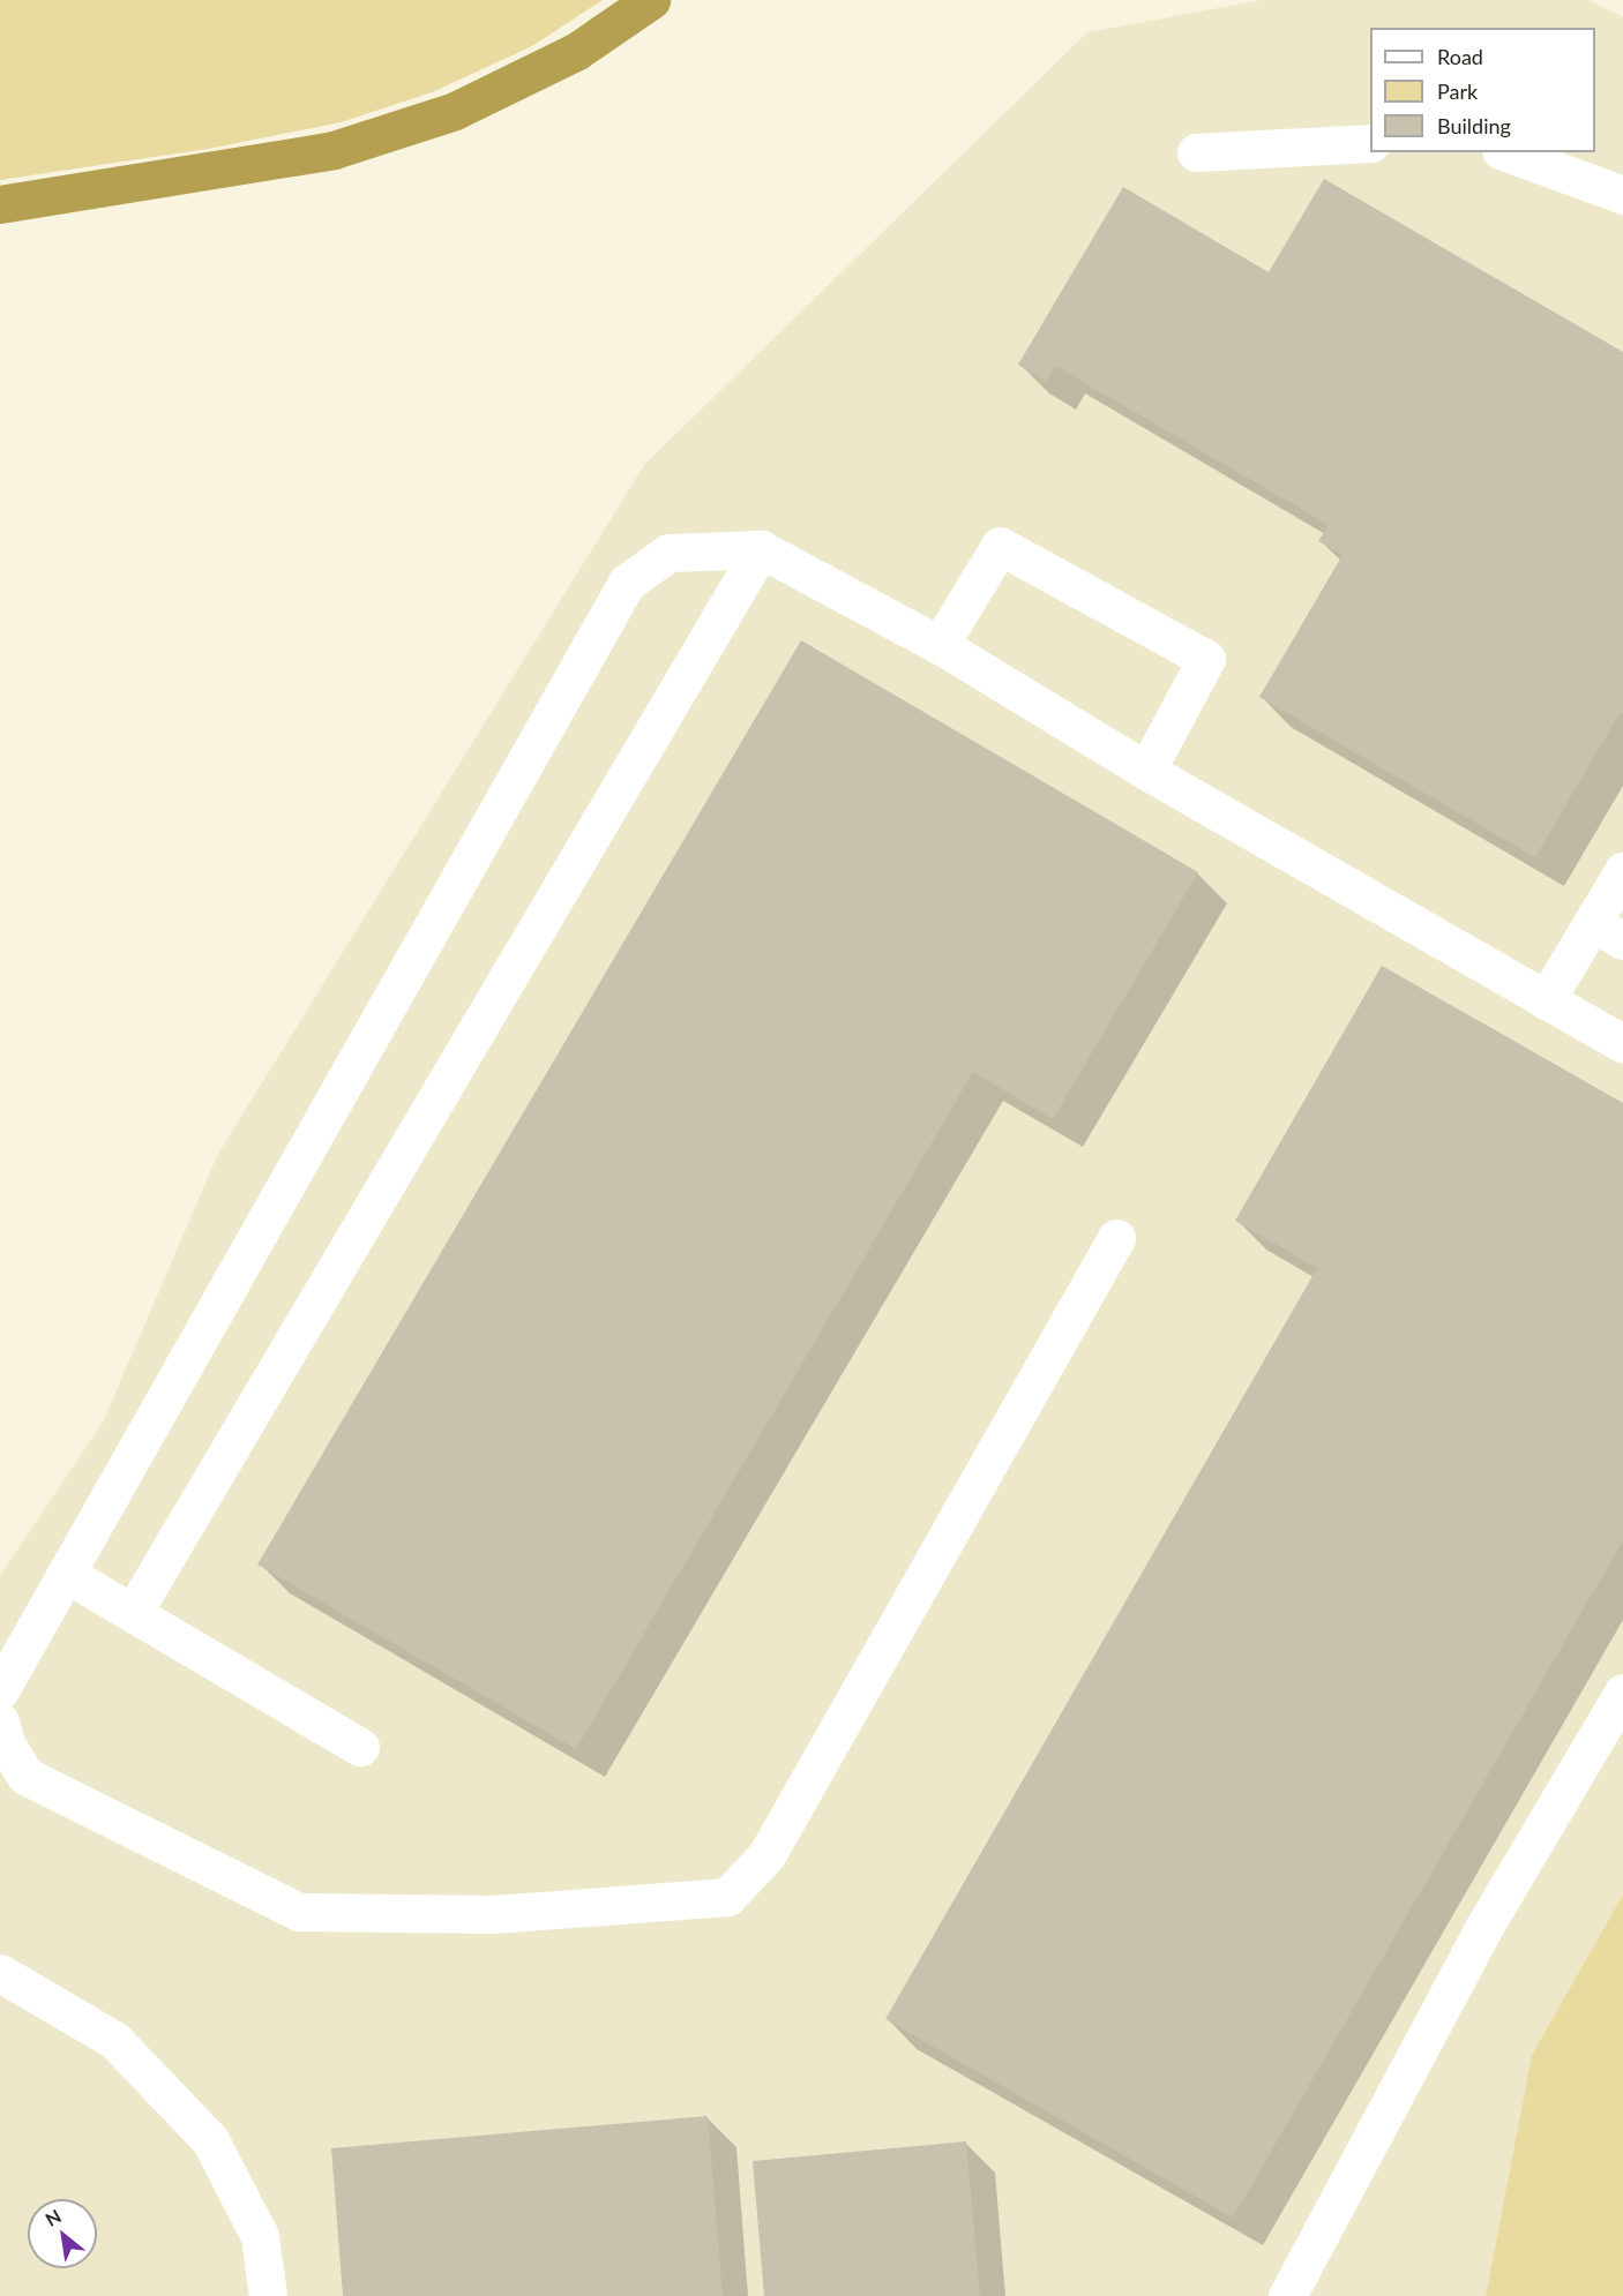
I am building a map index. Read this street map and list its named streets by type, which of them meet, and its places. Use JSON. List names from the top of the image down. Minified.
{"legend":["Road","Park","Building"],"north":"top left"}
